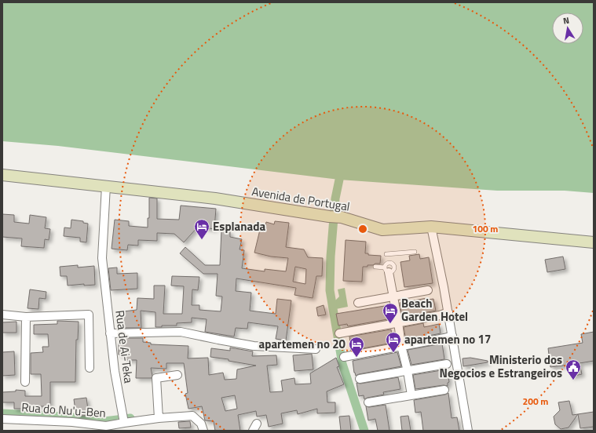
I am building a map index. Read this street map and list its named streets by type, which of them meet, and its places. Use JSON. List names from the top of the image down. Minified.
{"streets":{"main road":["Avenida de Portugal"],"street":["Rua de Ai-Teka","Rua do Nu'u-Ben"]},"crossings":[["Avenida de Portugal","Rua de Ai-Teka"],["Rua de Ai-Teka","Rua do Nu'u-Ben"]],"places":{"hotel":["Esplanada","Beach Garden Hotel","apartemen no 17","apartemen no 20"],"public building":["Ministerio dos Negocios e Estrangeiros"]},"north":"top","rings":["100 m","200 m"]}
